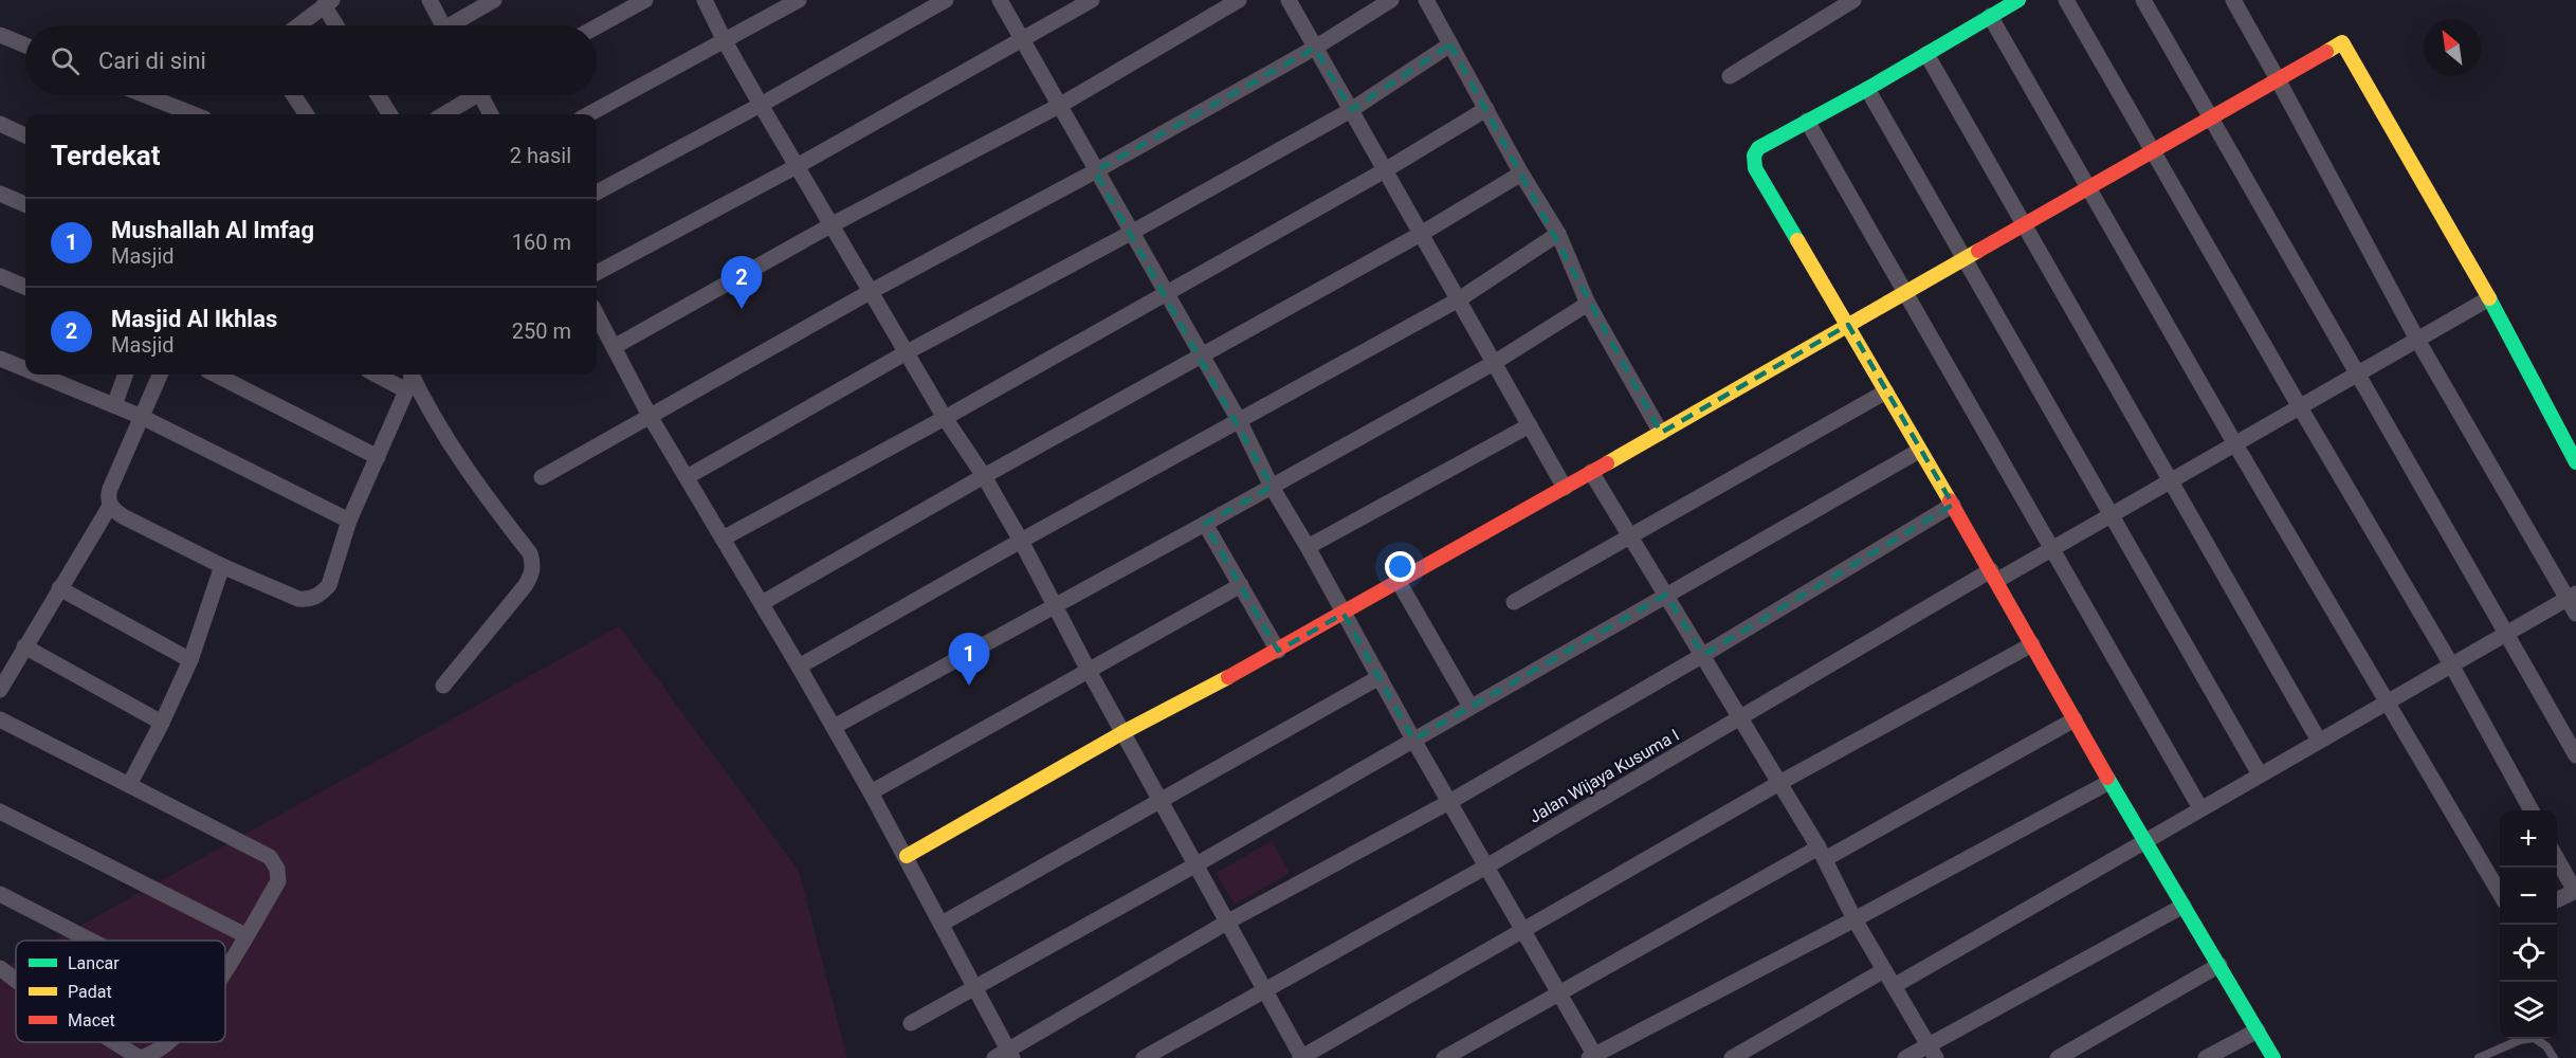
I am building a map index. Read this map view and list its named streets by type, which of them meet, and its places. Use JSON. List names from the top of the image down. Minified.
{"streets":{"street":["Jalan Wijaya Kusuma I"]},"legend":["Lancar","Padat","Macet"],"north":"top left","page":{"search":"Cari di sini","heading":["Terdekat","2 hasil"],"list":[{"mark":"1","name":"Mushallah Al Imfag","note":"Masjid","value":"160 m"},{"mark":"2","name":"Masjid Al Ikhlas","note":"Masjid","value":"250 m"}],"pins":["2","1"],"map_buttons":["+","−"]}}
